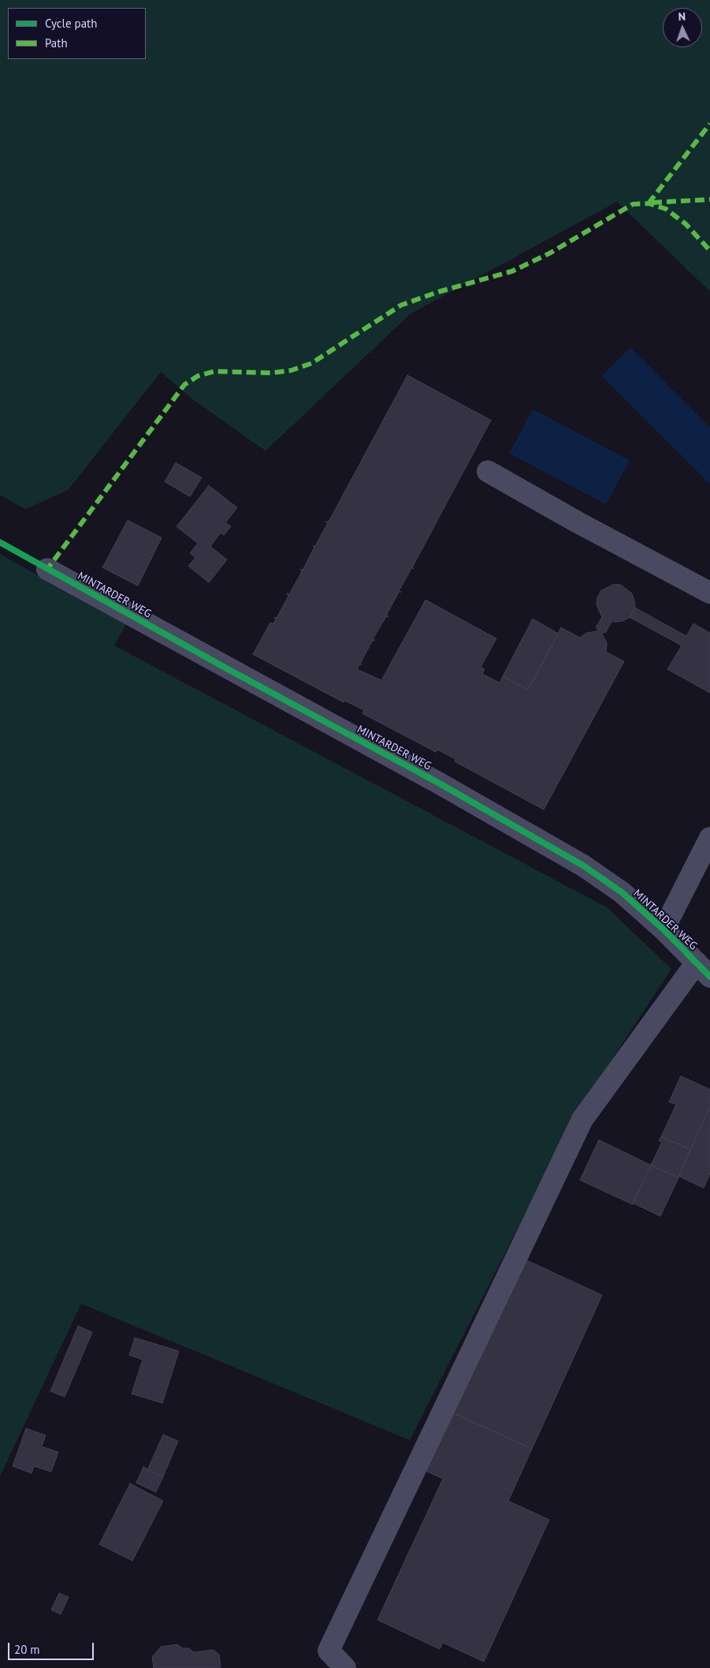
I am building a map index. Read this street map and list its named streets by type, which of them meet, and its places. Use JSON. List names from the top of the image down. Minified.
{"streets":{"street":["MINTARDER WEG"]},"legend":["Cycle path","Path"],"scale_bar":"20 m","north":"top"}
